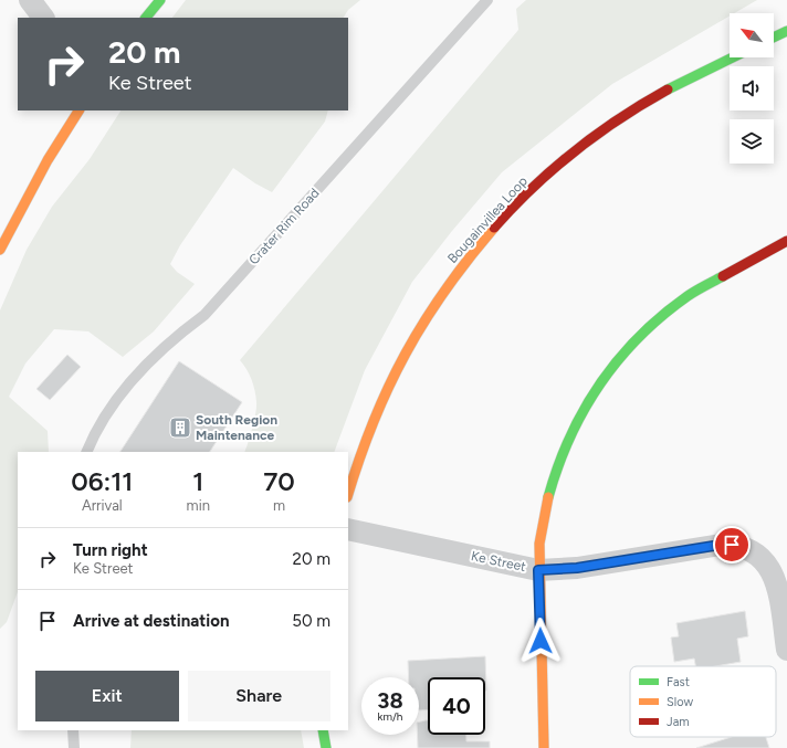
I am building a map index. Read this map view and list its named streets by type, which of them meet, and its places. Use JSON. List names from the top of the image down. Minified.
{"streets":{"street":["Bougainvillea Loop","Ke Street"],"lane":["Crater Rim Road"]},"places":{"building":["South Region Maintenance"]},"legend":["Fast","Slow","Jam"],"north":"top left","page":{"turn":["20 m","Ke Street"],"eta":["06:11","Arrival","1","min","70","m"],"list":[{"name":"Turn right","note":"Ke Street","value":"20 m"},{"name":"Arrive at destination","value":"50 m"}],"buttons":["Exit","Share"],"speed":"38 km/h","limit":"40"}}
